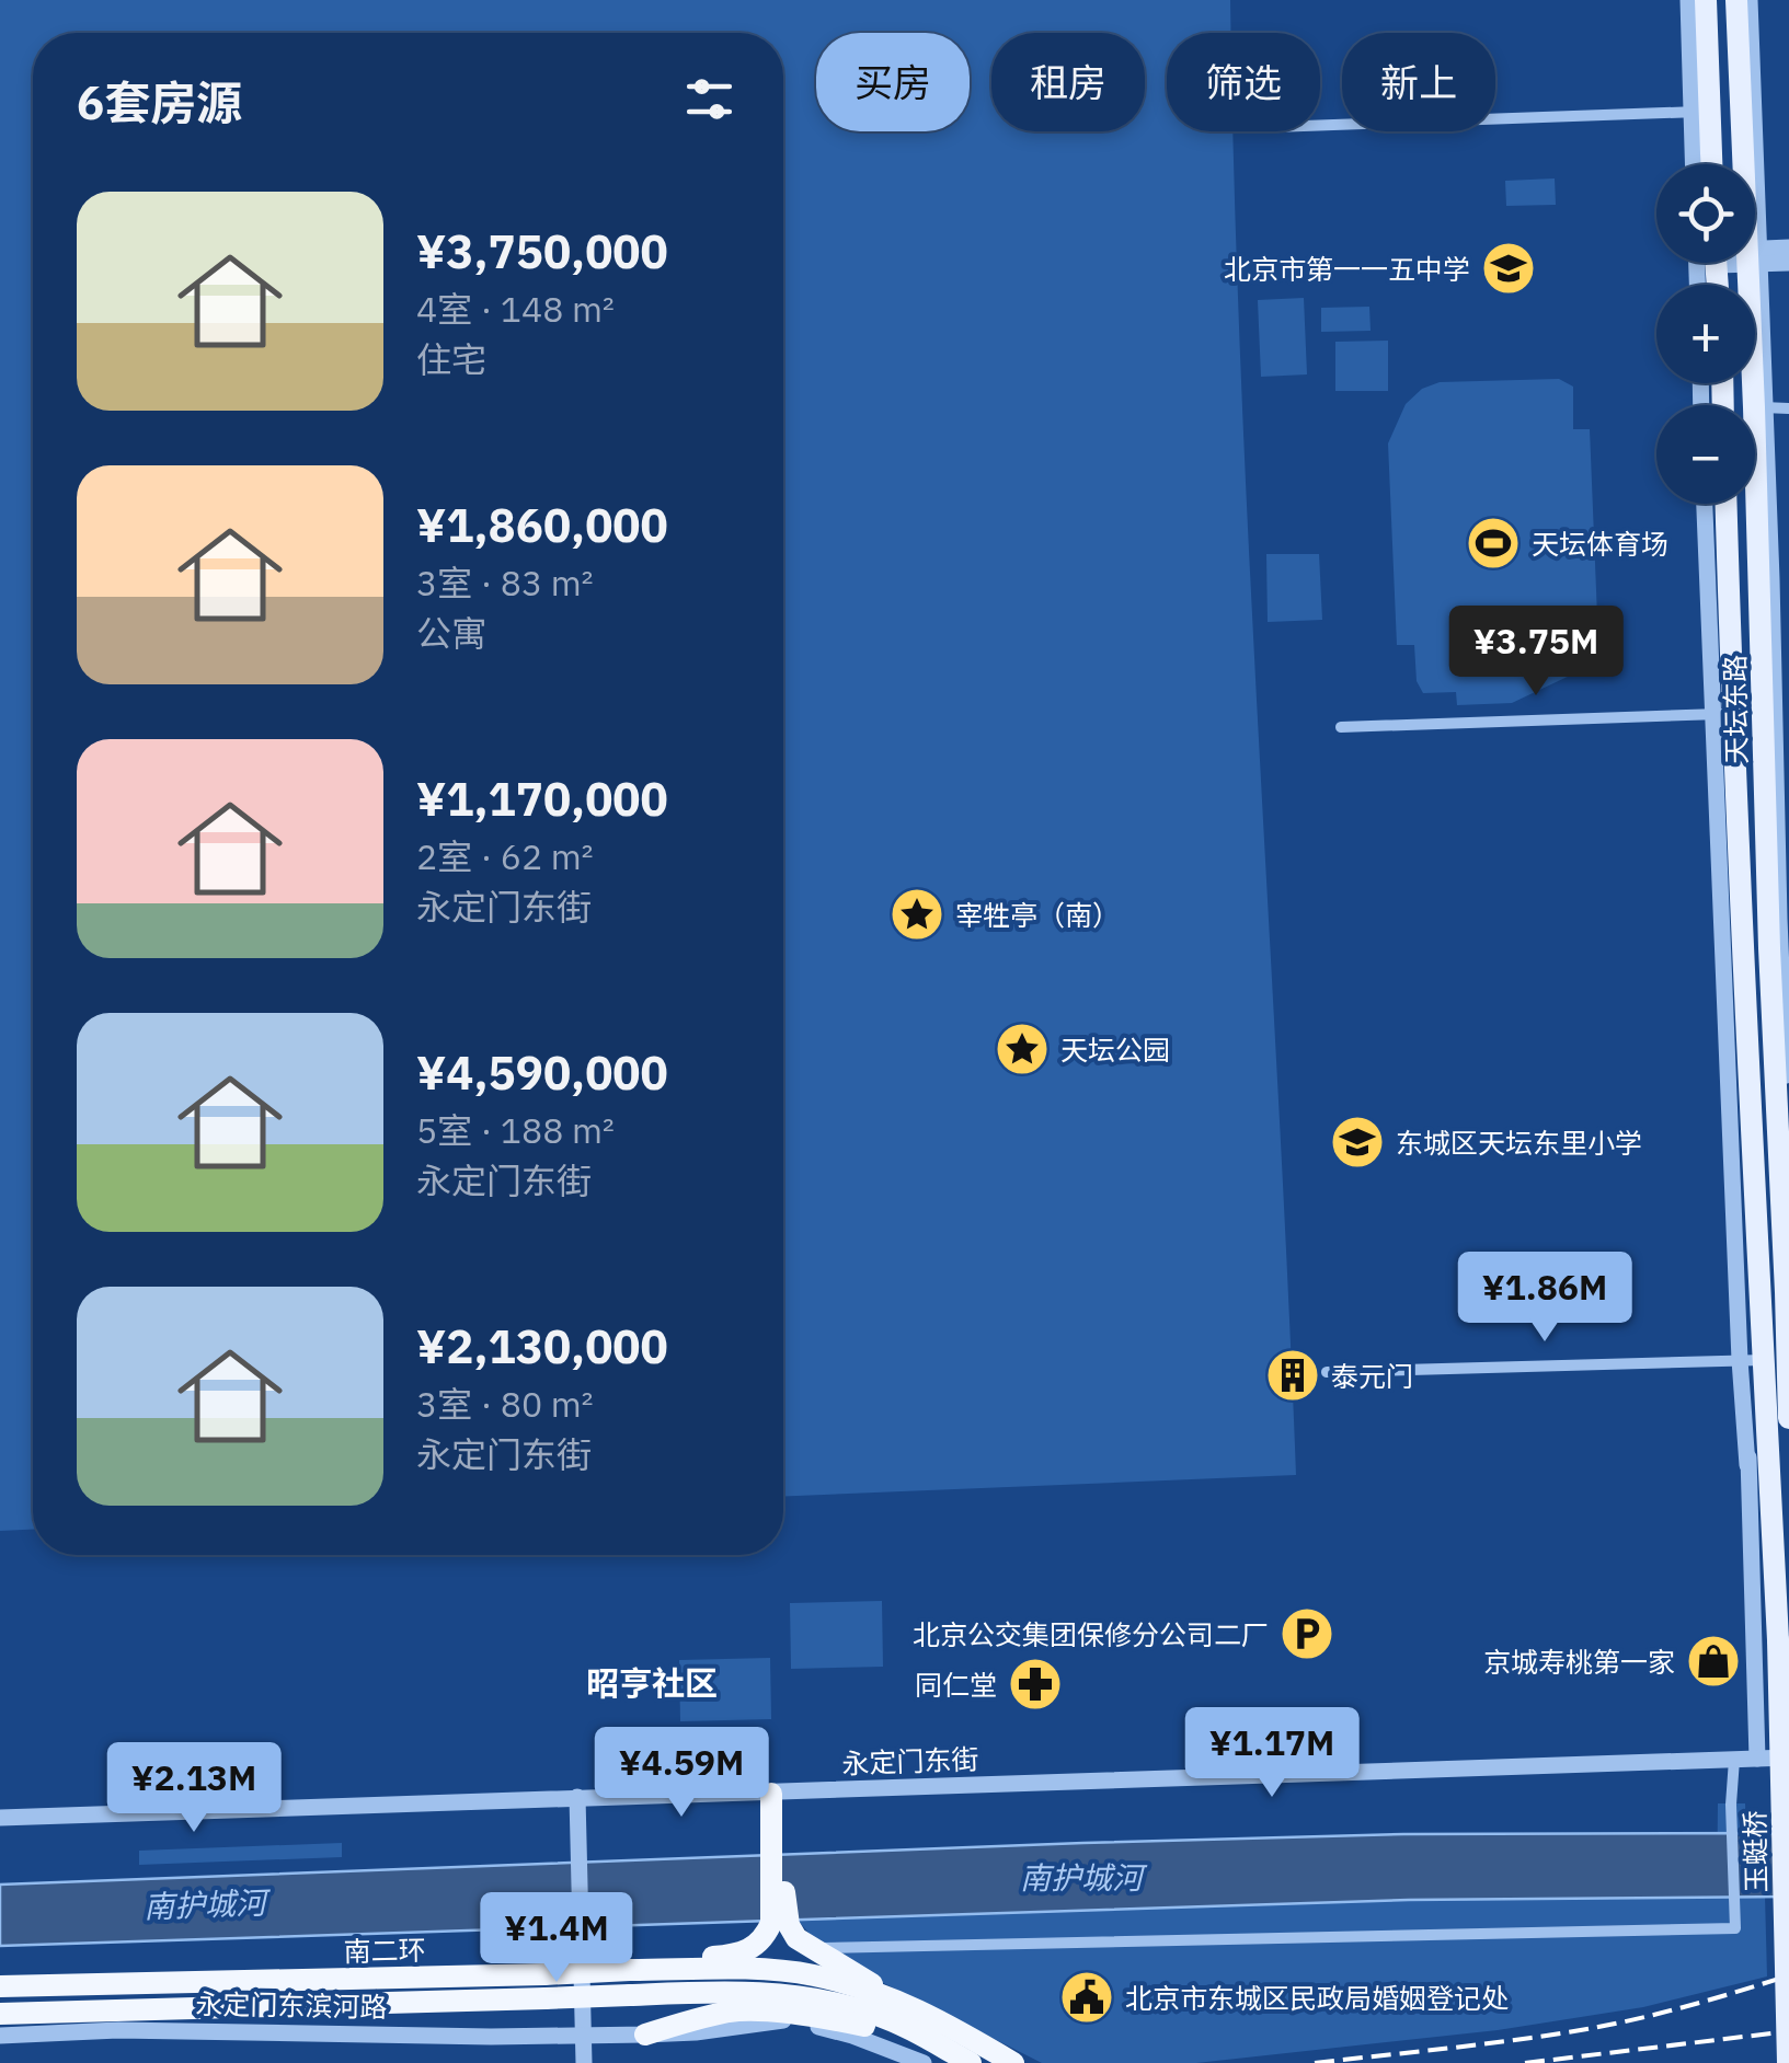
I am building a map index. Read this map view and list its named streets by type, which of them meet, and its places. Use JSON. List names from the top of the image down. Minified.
{"streets":{"highway":["南二环"],"main road":["天坛东路","玉蜓桥"],"street":["永定门东街","永定门东滨河路"]},"crossings":[["天坛东路","玉蜓桥"]],"districts":["昭亨社区"],"water":["南护城河"],"places":{"school or university":["北京市第一一五中学","东城区天坛东里小学"],"sports":["天坛体育场"],"place":["宰牲亭（南）","天坛公园"],"building":["泰元门"],"parking":["北京公交集团保修分公司二厂"],"shop":["京城寿桃第一家"],"pharmacy":["同仁堂"],"public building":["北京市东城区民政局婚姻登记处"]},"page":{"chip":["买房","租房","筛选","新上"],"heading":"6套房源","map_buttons":["+","−"],"list":[{"name":"¥3,750,000","note":"4室 · 148 m² · 住宅"},{"name":"¥1,860,000","note":"3室 · 83 m² · 公寓"},{"name":"¥1,170,000","note":"2室 · 62 m² · 永定门东街"},{"name":"¥4,590,000","note":"5室 · 188 m² · 永定门东街"},{"name":"¥2,130,000","note":"3室 · 80 m² · 永定门东街"}],"price":["¥3.75M","¥1.86M","¥1.17M","¥4.59M","¥2.13M","¥1.4M"]}}
